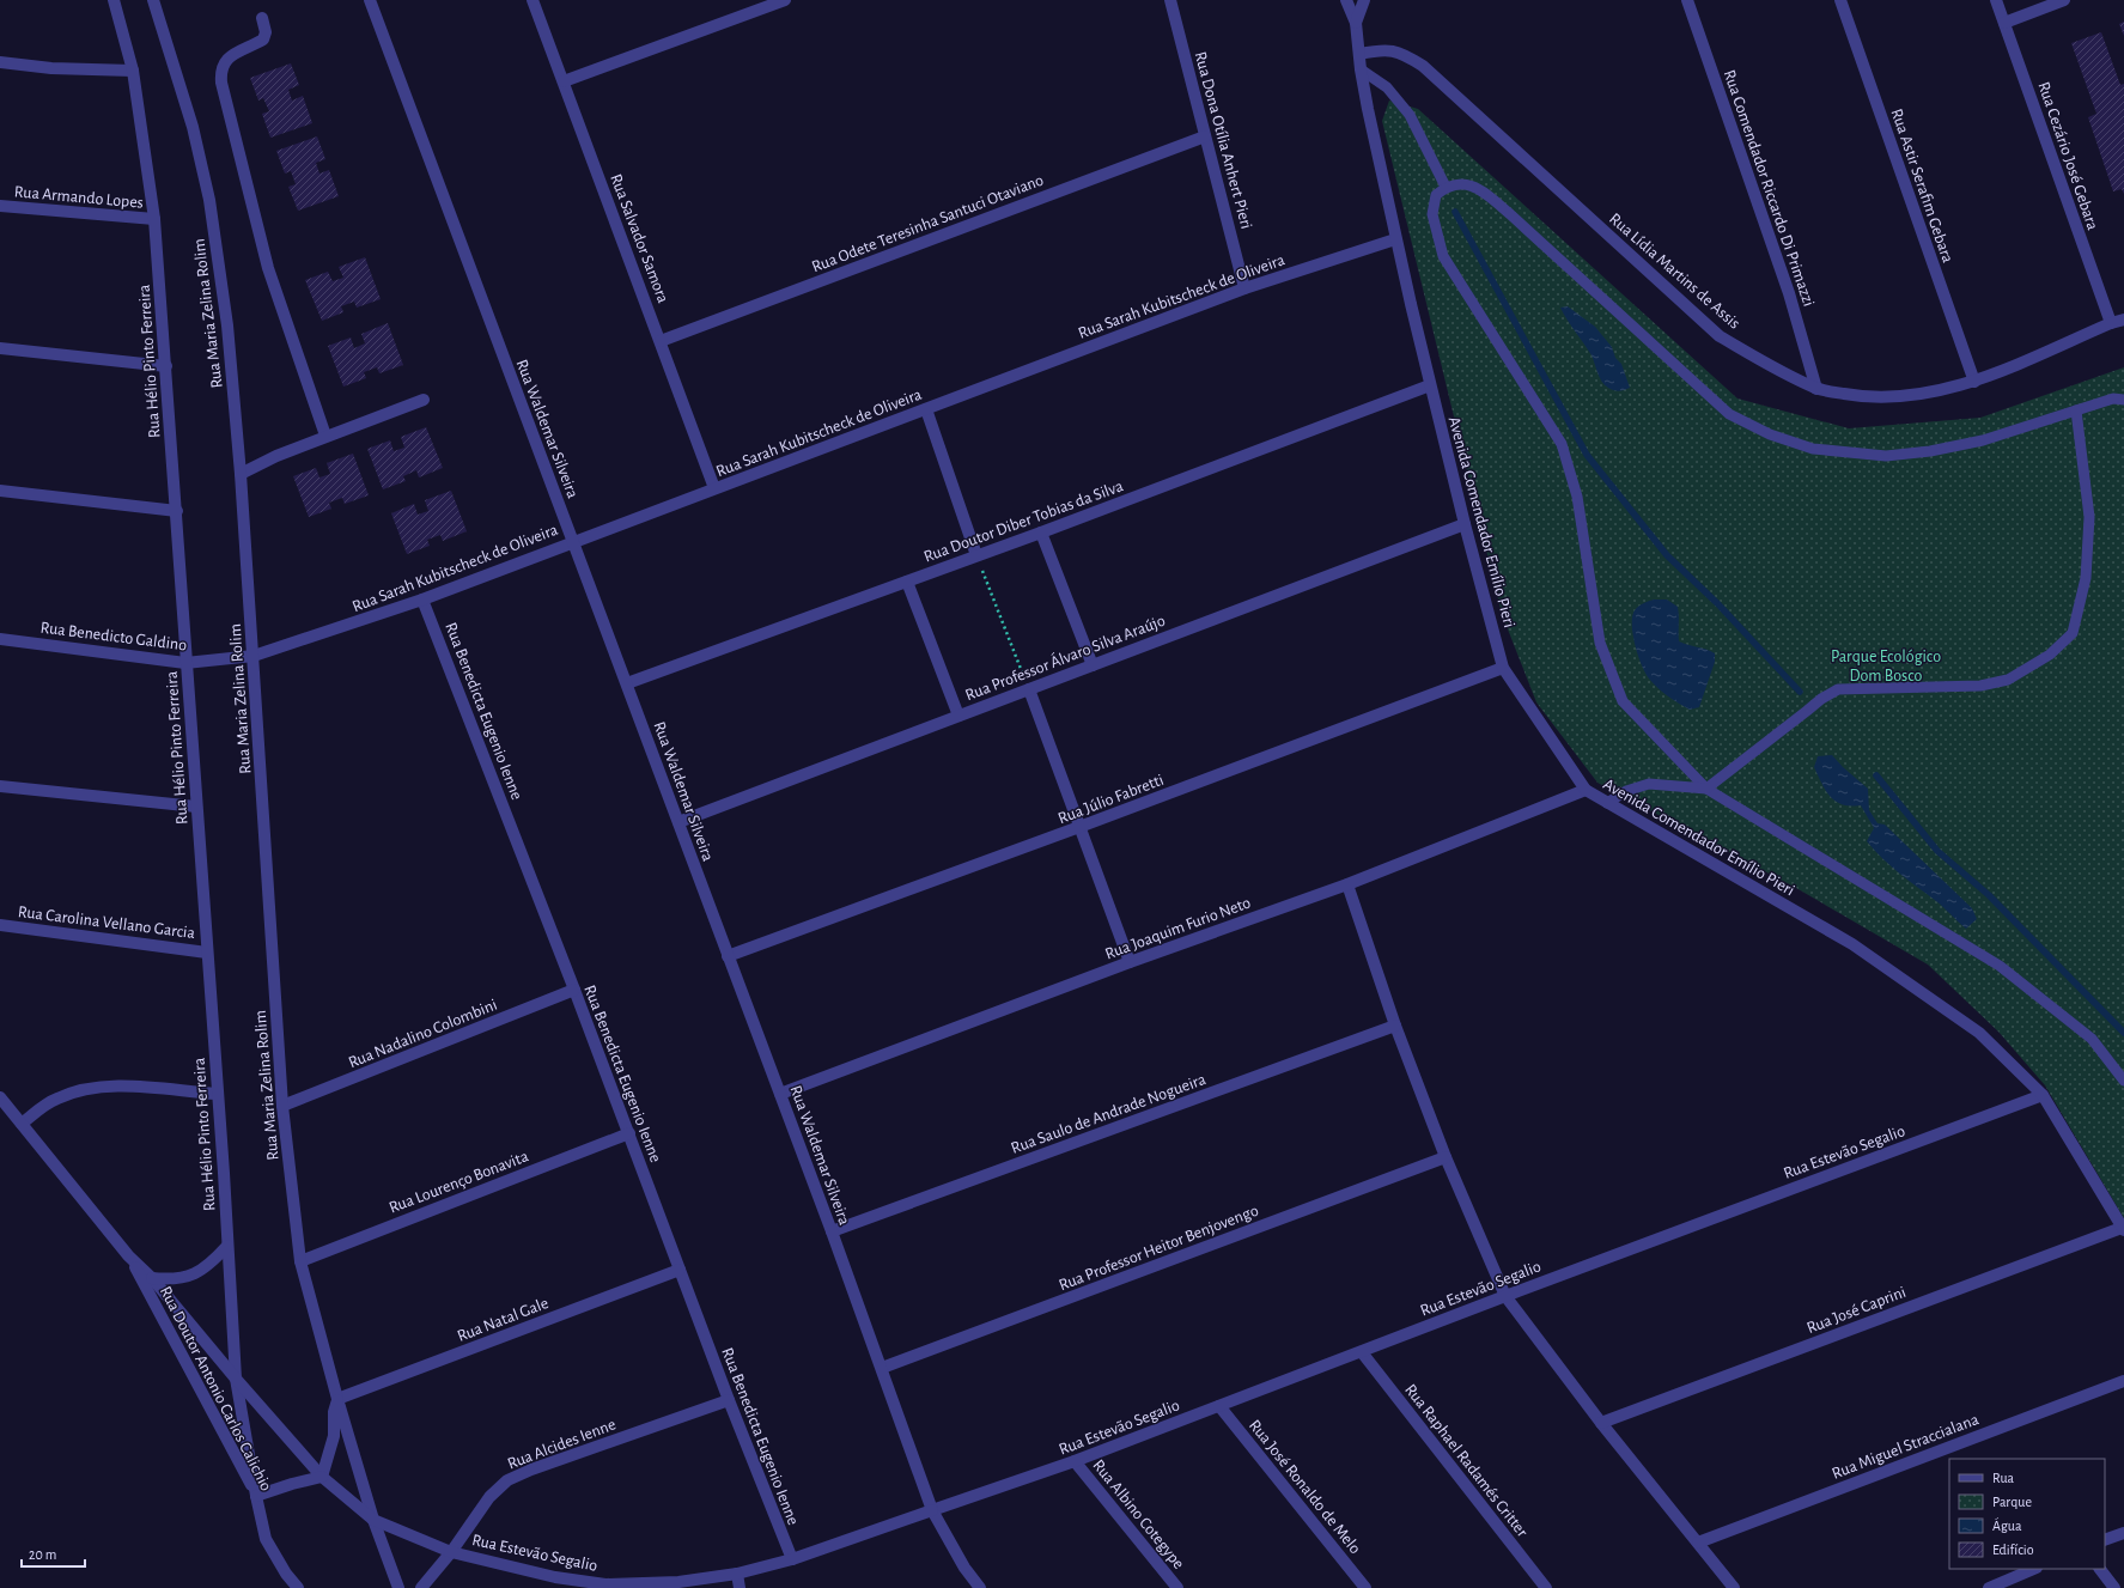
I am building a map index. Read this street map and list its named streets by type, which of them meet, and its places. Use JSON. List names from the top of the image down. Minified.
{"streets":{"street":["Rua Dona Otília Anhert Pieri","Rua Cezário José Gebara","Rua Astir Serafim Gebara","Rua Comendador Riccardo Di Primazzi","Rua Armando Lopes","Rua Odete Teresinha Santuci Otaviano","Rua Salvador Samora","Rua Lídia Martins de Assis","Rua Sarah Kubitscheck de Oliveira","Rua Maria Zelina Rolim","Rua Hélio Pinto Ferreira","Rua Waldemar Silveira","Rua Doutor Diber Tobias da Silva","Avenida Comendador Emílio Pieri","Rua Benedicto Galdino","Rua Professor Álvaro Silva Araújo","Rua Benedicta Eugenio Ienne","Rua Júlio Fabretti","Rua Carolina Vellano Garcia","Rua Joaquim Furio Neto","Rua Nadalino Colombini","Rua Saulo de Andrade Nogueira","Rua Estevão Segalio","Rua Lourenço Bonavita","Rua Professor Heitor Benjovengo","Rua José Caprini","Rua Natal Gale","Rua Doutor Antonio Carlos Calichio","Rua Alcides Ienne","Rua Miguel Straccialana","Rua Raphael Radamés Critter","Rua José Ronaldo de Melo","Rua Albino Cotegype"]},"crossings":[["Rua Dona Otília Anhert Pieri","Rua Odete Teresinha Santuci Otaviano"],["Rua Dona Otília Anhert Pieri","Rua Sarah Kubitscheck de Oliveira"],["Rua Cezário José Gebara","Rua Lídia Martins de Assis"],["Rua Astir Serafim Gebara","Rua Lídia Martins de Assis"],["Rua Comendador Riccardo Di Primazzi","Rua Lídia Martins de Assis"],["Rua Armando Lopes","Rua Hélio Pinto Ferreira"],["Rua Odete Teresinha Santuci Otaviano","Rua Salvador Samora"],["Rua Salvador Samora","Rua Sarah Kubitscheck de Oliveira"],["Rua Lídia Martins de Assis","Avenida Comendador Emílio Pieri"],["Rua Sarah Kubitscheck de Oliveira","Rua Maria Zelina Rolim"],["Rua Sarah Kubitscheck de Oliveira","Rua Waldemar Silveira"],["Rua Sarah Kubitscheck de Oliveira","Avenida Comendador Emílio Pieri"],["Rua Sarah Kubitscheck de Oliveira","Rua Benedicto Galdino"],["Rua Sarah Kubitscheck de Oliveira","Rua Benedicta Eugenio Ienne"],["Rua Maria Zelina Rolim","Rua Benedicto Galdino"],["Rua Maria Zelina Rolim","Rua Nadalino Colombini"],["Rua Maria Zelina Rolim","Rua Estevão Segalio"],["Rua Maria Zelina Rolim","Rua Lourenço Bonavita"],["Rua Maria Zelina Rolim","Rua Natal Gale"],["Rua Hélio Pinto Ferreira","Rua Benedicto Galdino"],["Rua Hélio Pinto Ferreira","Rua Carolina Vellano Garcia"],["Rua Hélio Pinto Ferreira","Rua Estevão Segalio"],["Rua Hélio Pinto Ferreira","Rua Doutor Antonio Carlos Calichio"],["Rua Waldemar Silveira","Rua Doutor Diber Tobias da Silva"],["Rua Waldemar Silveira","Rua Professor Álvaro Silva Araújo"],["Rua Waldemar Silveira","Rua Júlio Fabretti"],["Rua Waldemar Silveira","Rua Joaquim Furio Neto"],["Rua Waldemar Silveira","Rua Saulo de Andrade Nogueira"],["Rua Waldemar Silveira","Rua Estevão Segalio"],["Rua Waldemar Silveira","Rua Professor Heitor Benjovengo"],["Rua Doutor Diber Tobias da Silva","Avenida Comendador Emílio Pieri"],["Avenida Comendador Emílio Pieri","Rua Professor Álvaro Silva Araújo"],["Avenida Comendador Emílio Pieri","Rua Júlio Fabretti"],["Avenida Comendador Emílio Pieri","Rua Joaquim Furio Neto"],["Avenida Comendador Emílio Pieri","Rua Estevão Segalio"],["Avenida Comendador Emílio Pieri","Rua José Caprini"],["Rua Benedicta Eugenio Ienne","Rua Nadalino Colombini"],["Rua Benedicta Eugenio Ienne","Rua Estevão Segalio"],["Rua Benedicta Eugenio Ienne","Rua Lourenço Bonavita"],["Rua Benedicta Eugenio Ienne","Rua Natal Gale"],["Rua Benedicta Eugenio Ienne","Rua Alcides Ienne"],["Rua Estevão Segalio","Rua Doutor Antonio Carlos Calichio"],["Rua Estevão Segalio","Rua Alcides Ienne"],["Rua Estevão Segalio","Rua Raphael Radamés Critter"],["Rua Estevão Segalio","Rua José Ronaldo de Melo"],["Rua Estevão Segalio","Rua Albino Cotegype"]],"parks":["Parque Ecológico Dom Bosco"],"legend":["Rua","Parque","Água","Edifício"],"scale_bar":"20 m"}
